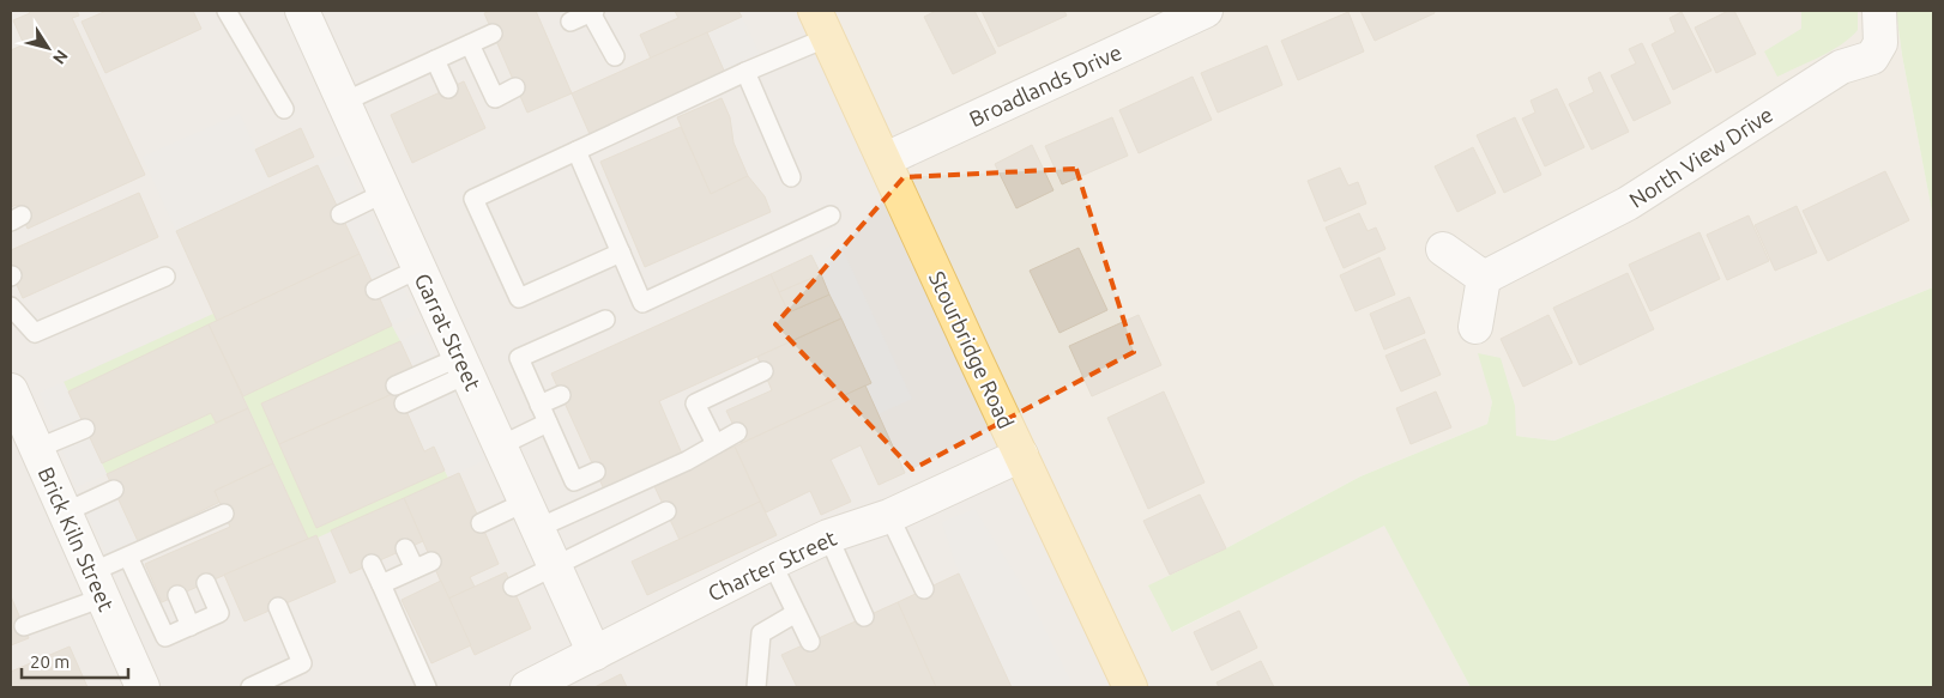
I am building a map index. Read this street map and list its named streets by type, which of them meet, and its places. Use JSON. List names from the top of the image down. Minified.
{"streets":{"main road":["Stourbridge Road"],"street":["Broadlands Drive","North View Drive","Garrat Street","Brick Kiln Street","Charter Street"]},"crossings":[["Broadlands Drive","Stourbridge Road"],["Garrat Street","Charter Street"],["Stourbridge Road","Charter Street"]],"scale_bar":"20 m","north":"bottom right"}
